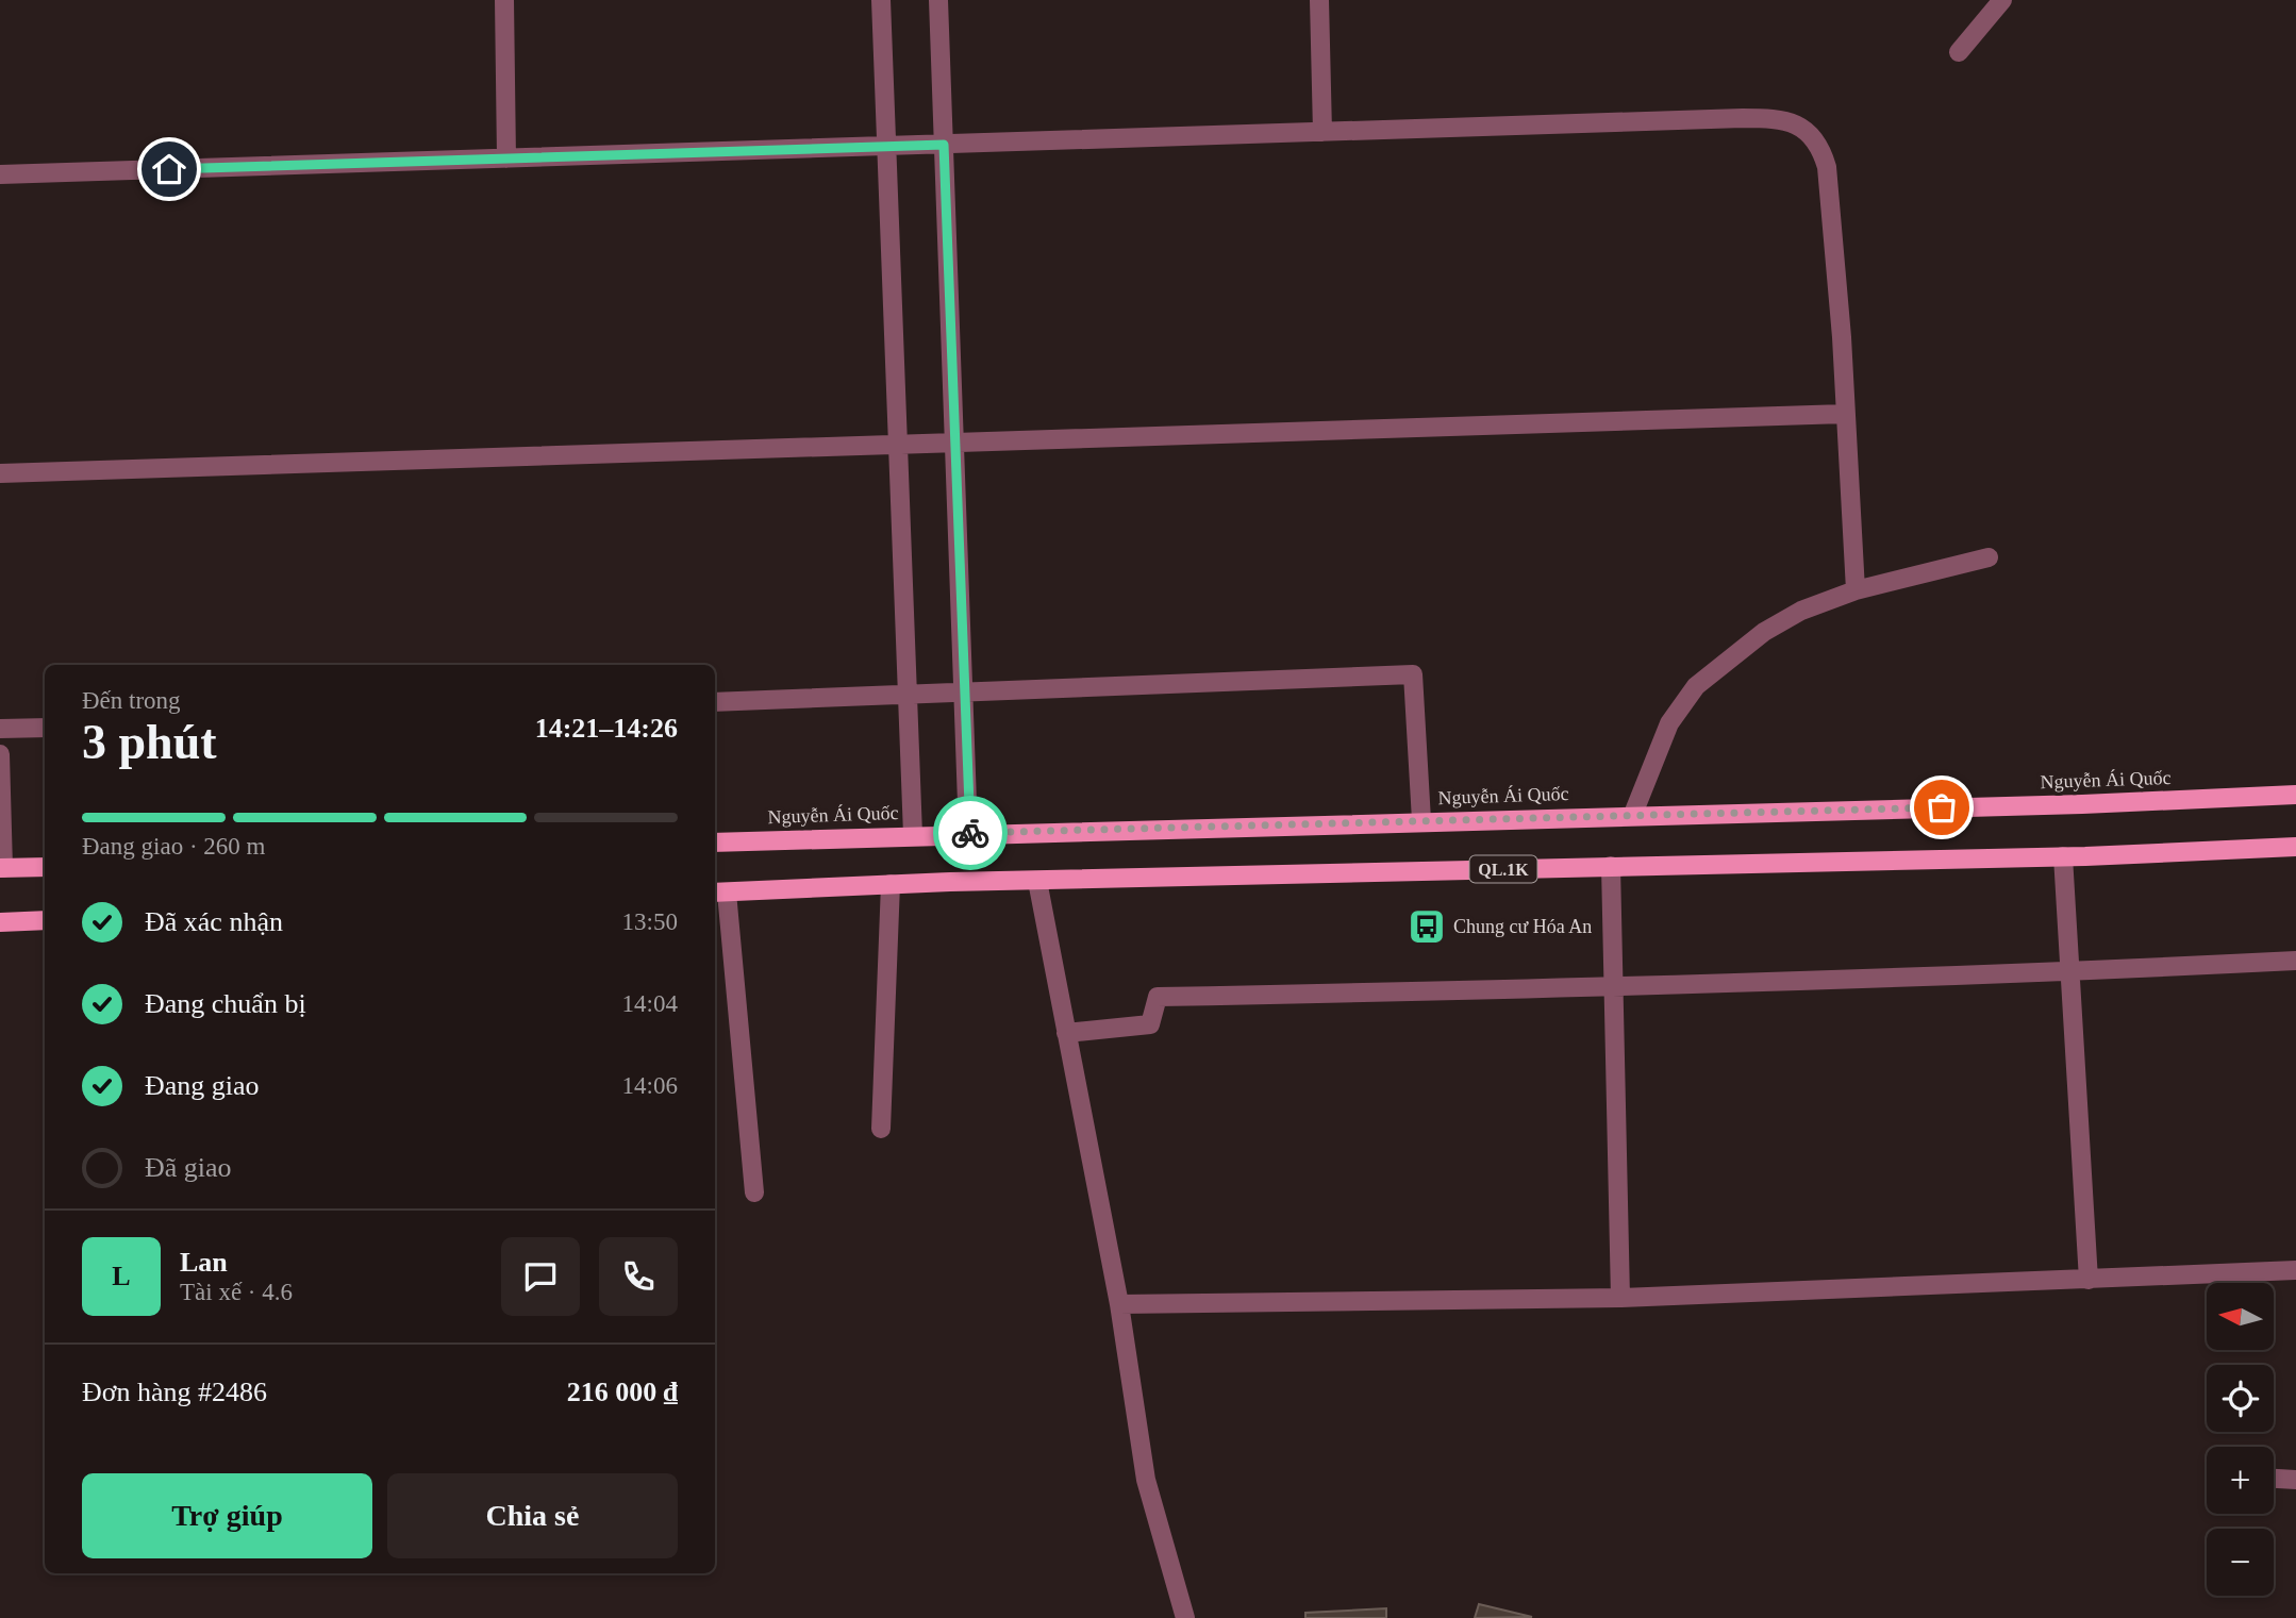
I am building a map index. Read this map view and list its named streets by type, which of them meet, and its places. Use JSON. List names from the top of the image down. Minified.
{"streets":{"main road":["Nguyễn Ái Quốc","QL.1K"]},"places":{"bus stop":["Chung cư Hóa An"]},"north":"left","page":{"heading":["3 phút","Đến trong","14:21–14:26"],"panel":["Lan","Tài xế · 4.6","Đơn hàng #2486","216 000 ₫"],"bar":"Đang giao · 260 m","list":[["Đã xác nhận","13:50"],["Đang chuẩn bị","14:04"],["Đang giao","14:06"],"Đã giao"],"round":"L","map_buttons":["+","−"],"buttons":["Trợ giúp","Chia sẻ"]}}
